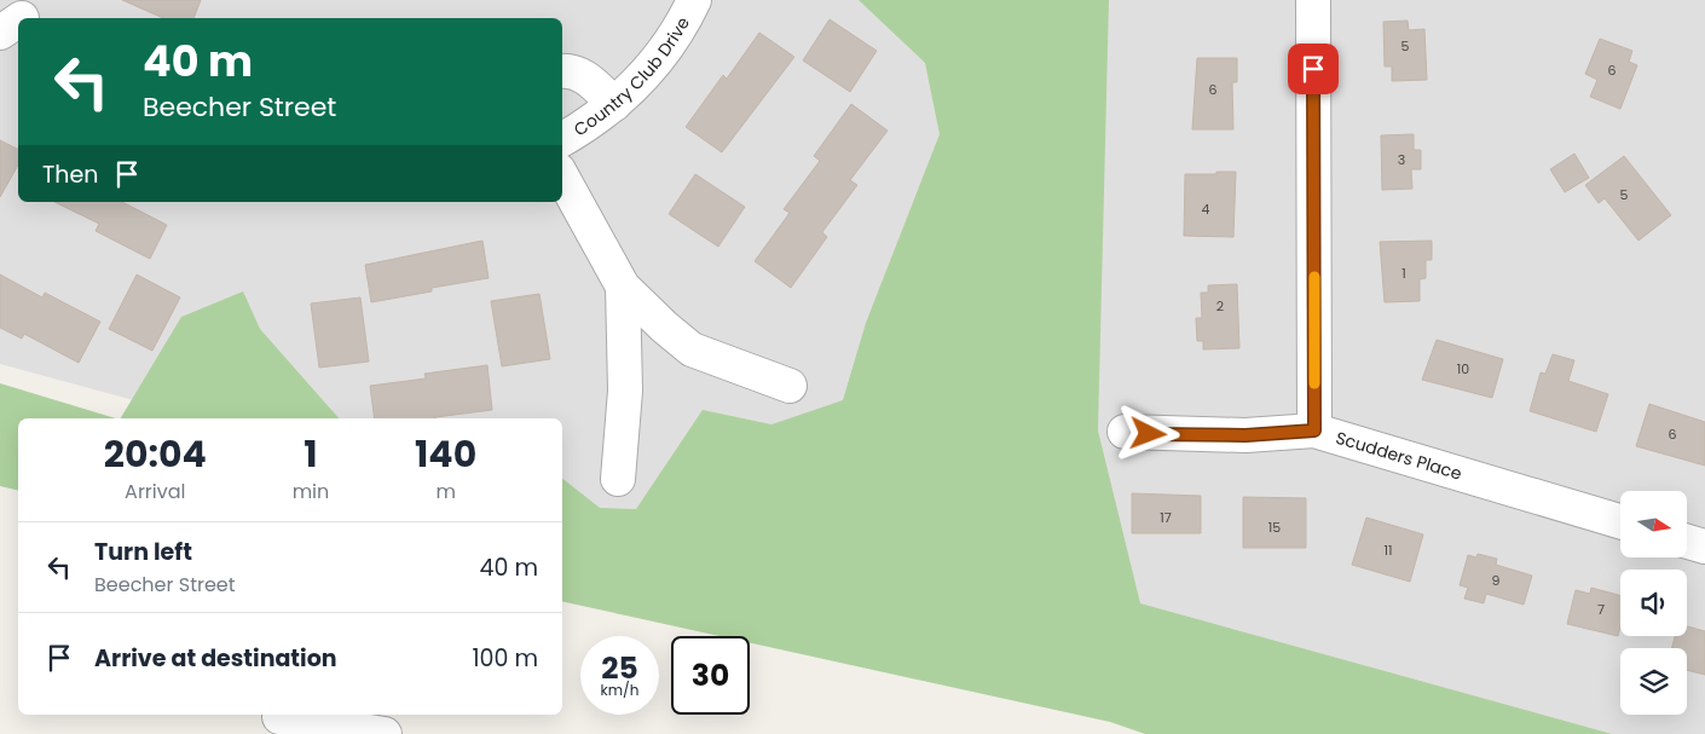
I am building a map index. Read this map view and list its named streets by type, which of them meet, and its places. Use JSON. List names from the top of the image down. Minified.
{"streets":{"street":["Country Club Drive","Scudders Place"]},"house_numbers":["5","6","6","3","5","4","1","2","10","6","17","15","11","9","7"],"north":"right","page":{"turn":["40 m","Beecher Street"],"then":"Then","eta":["20:04","Arrival","1","min","140","m"],"list":[{"name":"Turn left","note":"Beecher Street","value":"40 m"},{"name":"Arrive at destination","value":"100 m"}],"speed":"25 km/h","limit":"30"}}
